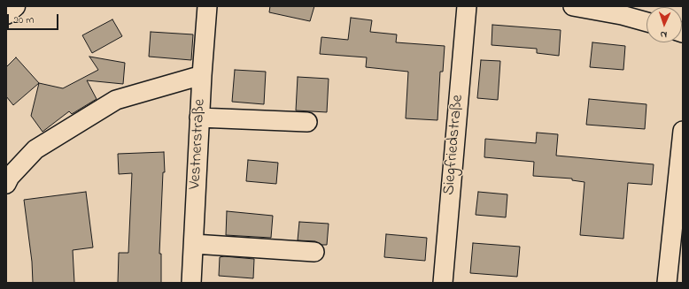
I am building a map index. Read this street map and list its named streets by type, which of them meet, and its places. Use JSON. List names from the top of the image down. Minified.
{"streets":{"street":["Vestnerstraße","Siegfriedstraße"]},"scale_bar":"20 m","north":"bottom"}
